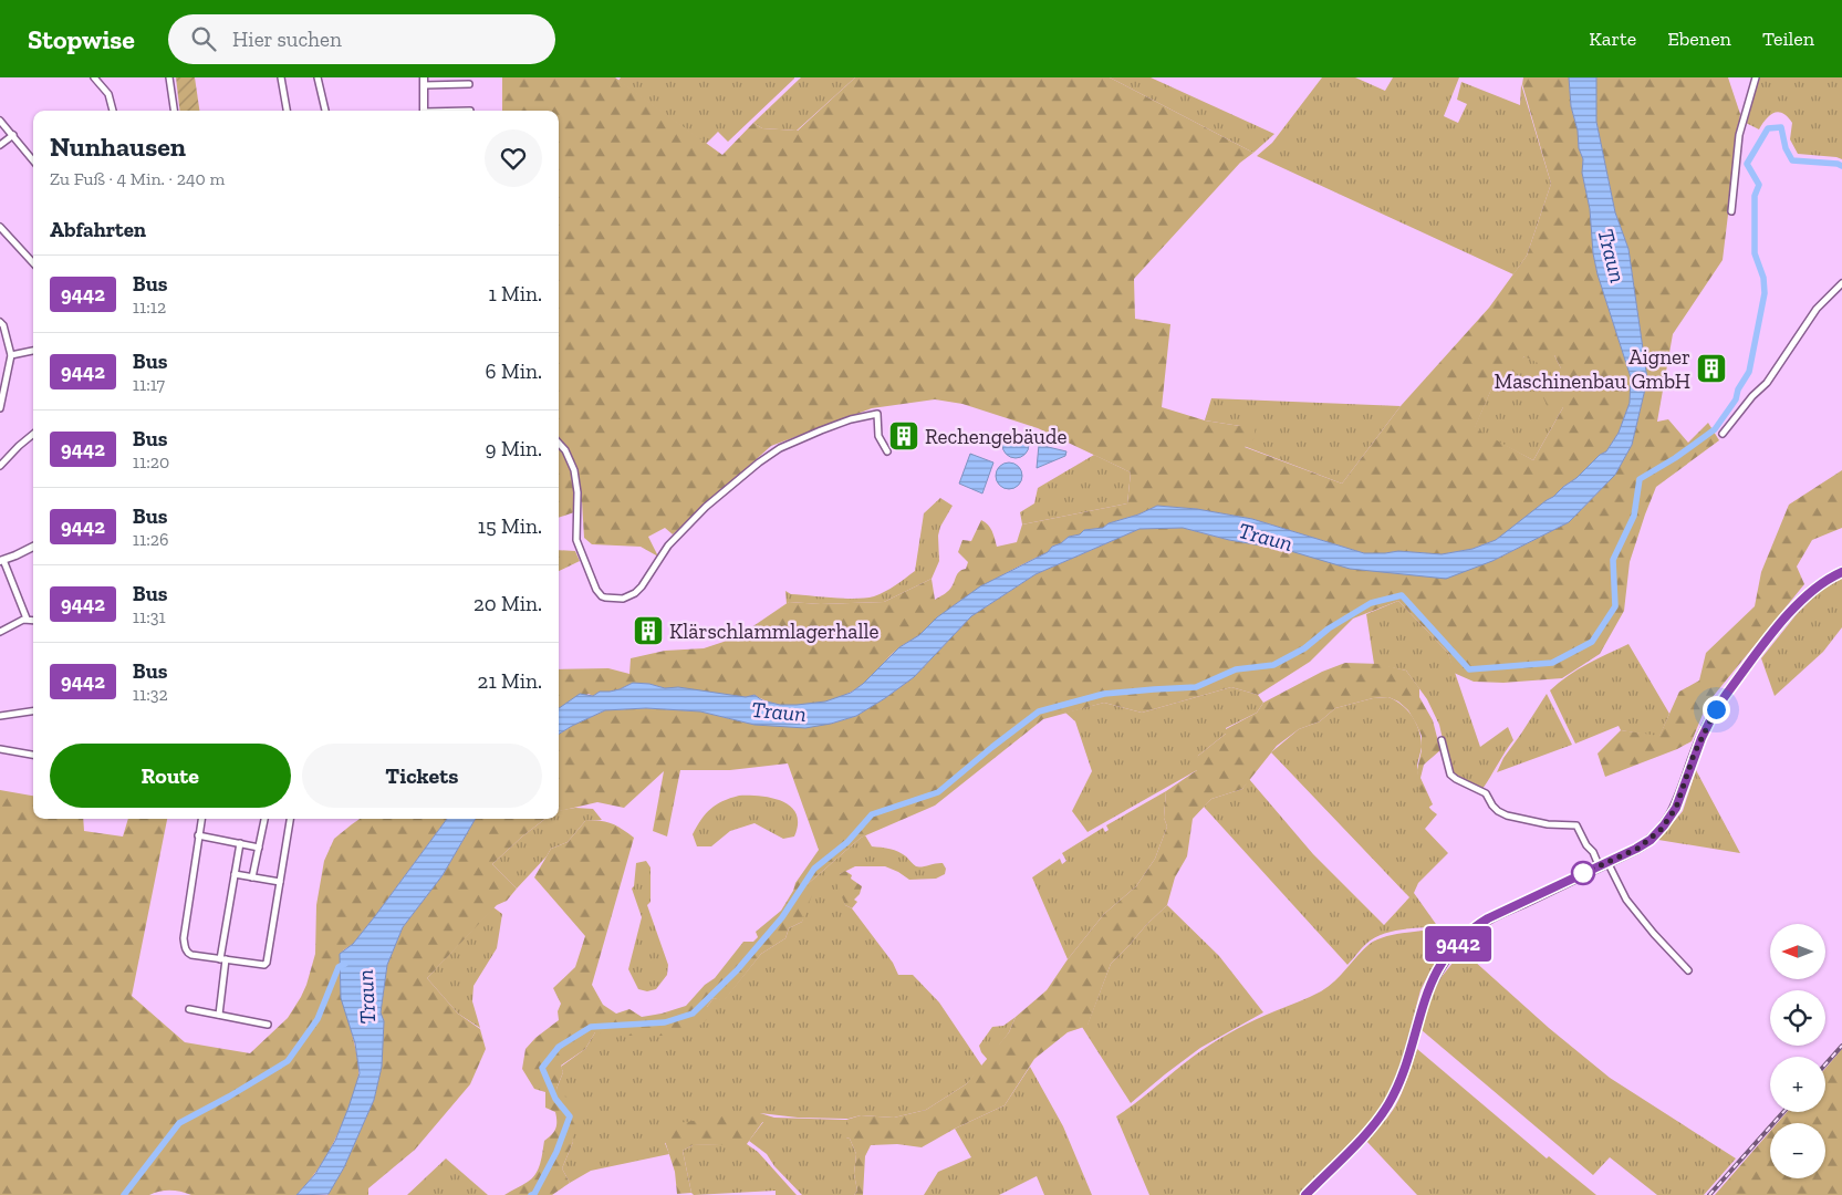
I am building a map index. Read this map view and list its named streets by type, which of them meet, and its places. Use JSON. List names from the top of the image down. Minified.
{"water":["Traun"],"places":{"building":["Aigner Maschinenbau GmbH","Rechengebäude","Klärschlammlagerhalle"]},"lines":["bus line 9442"],"north":"left","page":{"header":"Stopwise","search":"Hier suchen","nav":["Karte","Ebenen","Teilen"],"on_map":"9442","heading":[["Nunhausen","Zu Fuß · 4 Min. · 240 m"],"Abfahrten"],"list":[{"mark":"9442","name":"Bus","note":"11:12","value":"1 Min."},{"mark":"9442","name":"Bus","note":"11:17","value":"6 Min."},{"mark":"9442","name":"Bus","note":"11:20","value":"9 Min."},{"mark":"9442","name":"Bus","note":"11:26","value":"15 Min."},{"mark":"9442","name":"Bus","note":"11:31","value":"20 Min."},{"mark":"9442","name":"Bus","note":"11:32","value":"21 Min."}],"buttons":["Route","Tickets"],"map_buttons":["+","−"]}}
